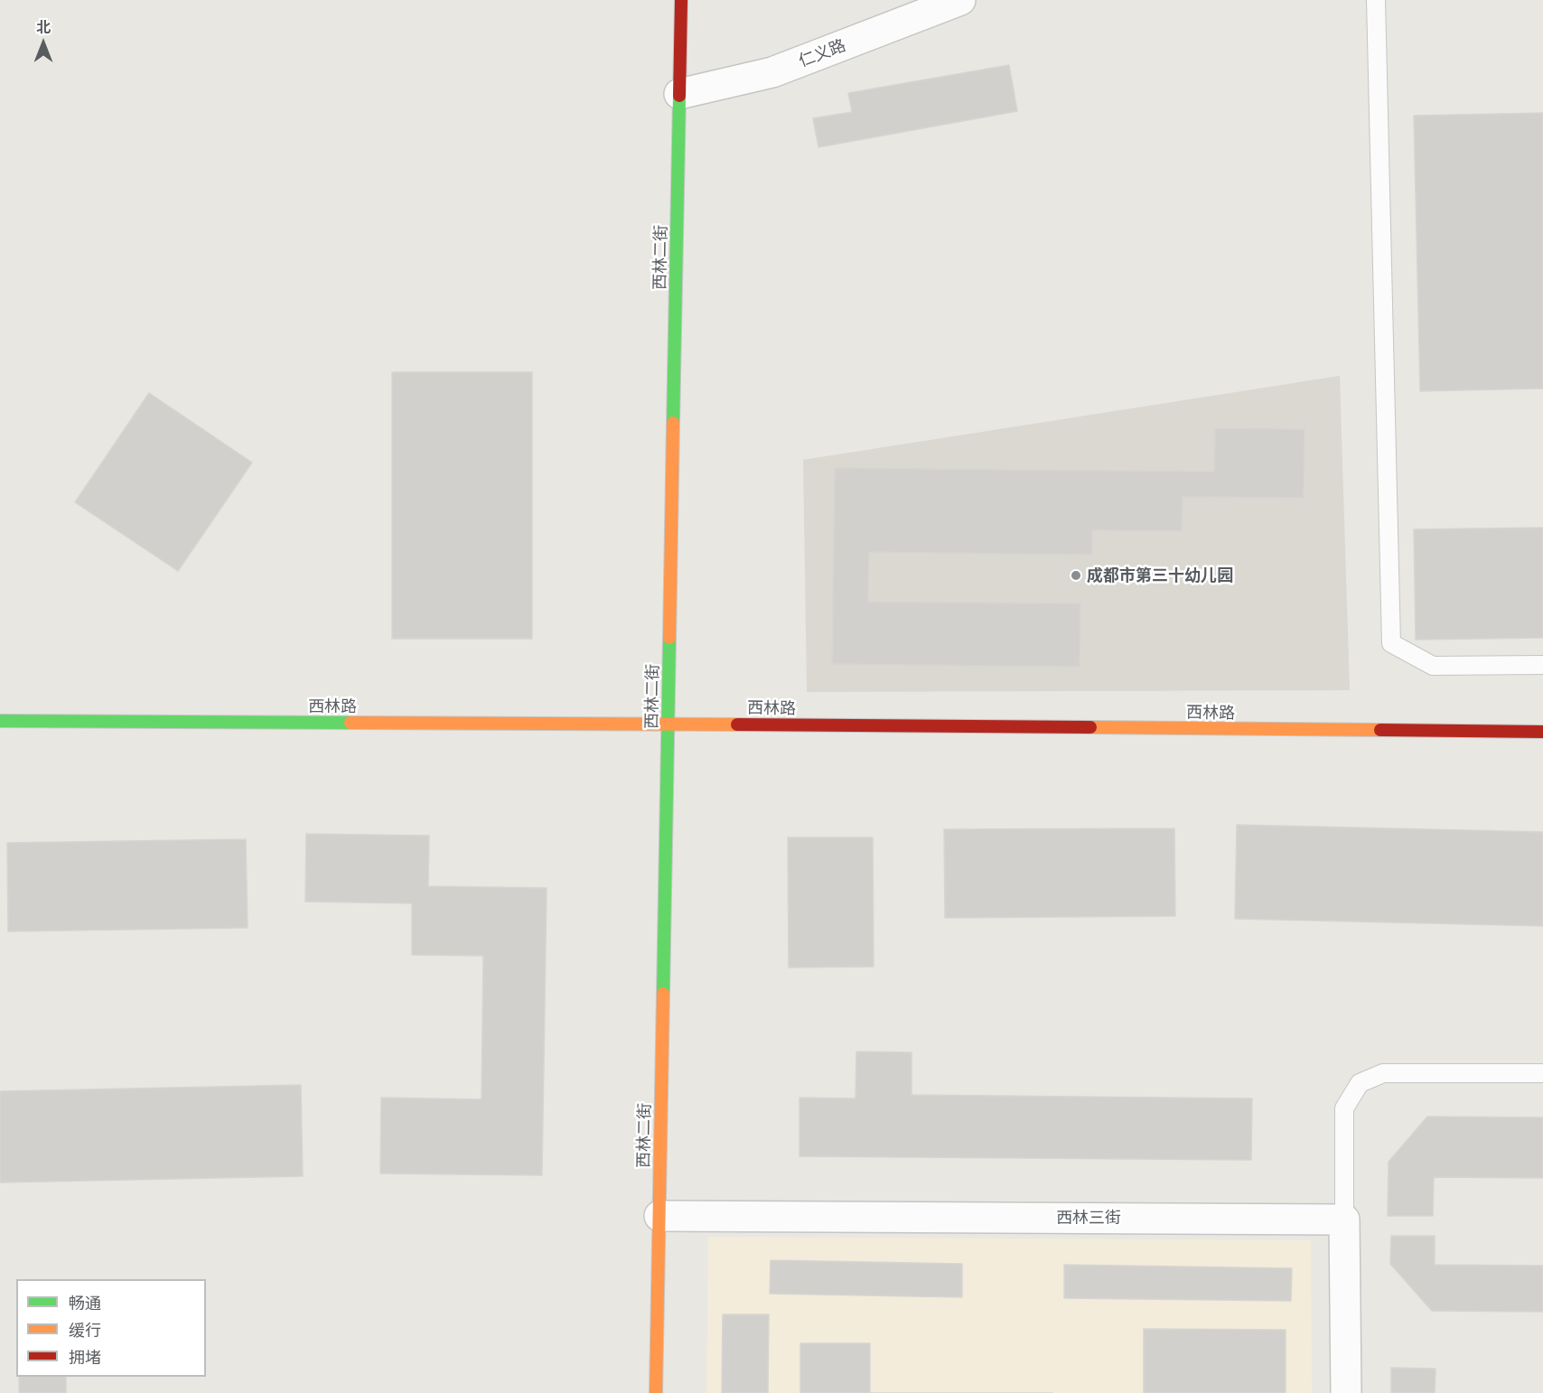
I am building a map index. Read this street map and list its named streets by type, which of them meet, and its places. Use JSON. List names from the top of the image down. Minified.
{"streets":{"street":["仁义路","西林二街","西林路","西林三街"]},"crossings":[["仁义路","西林二街"],["西林二街","西林路"],["西林二街","西林三街"]],"places":["成都市第三十幼儿园"],"legend":["畅通","缓行","拥堵"],"north":"top"}
